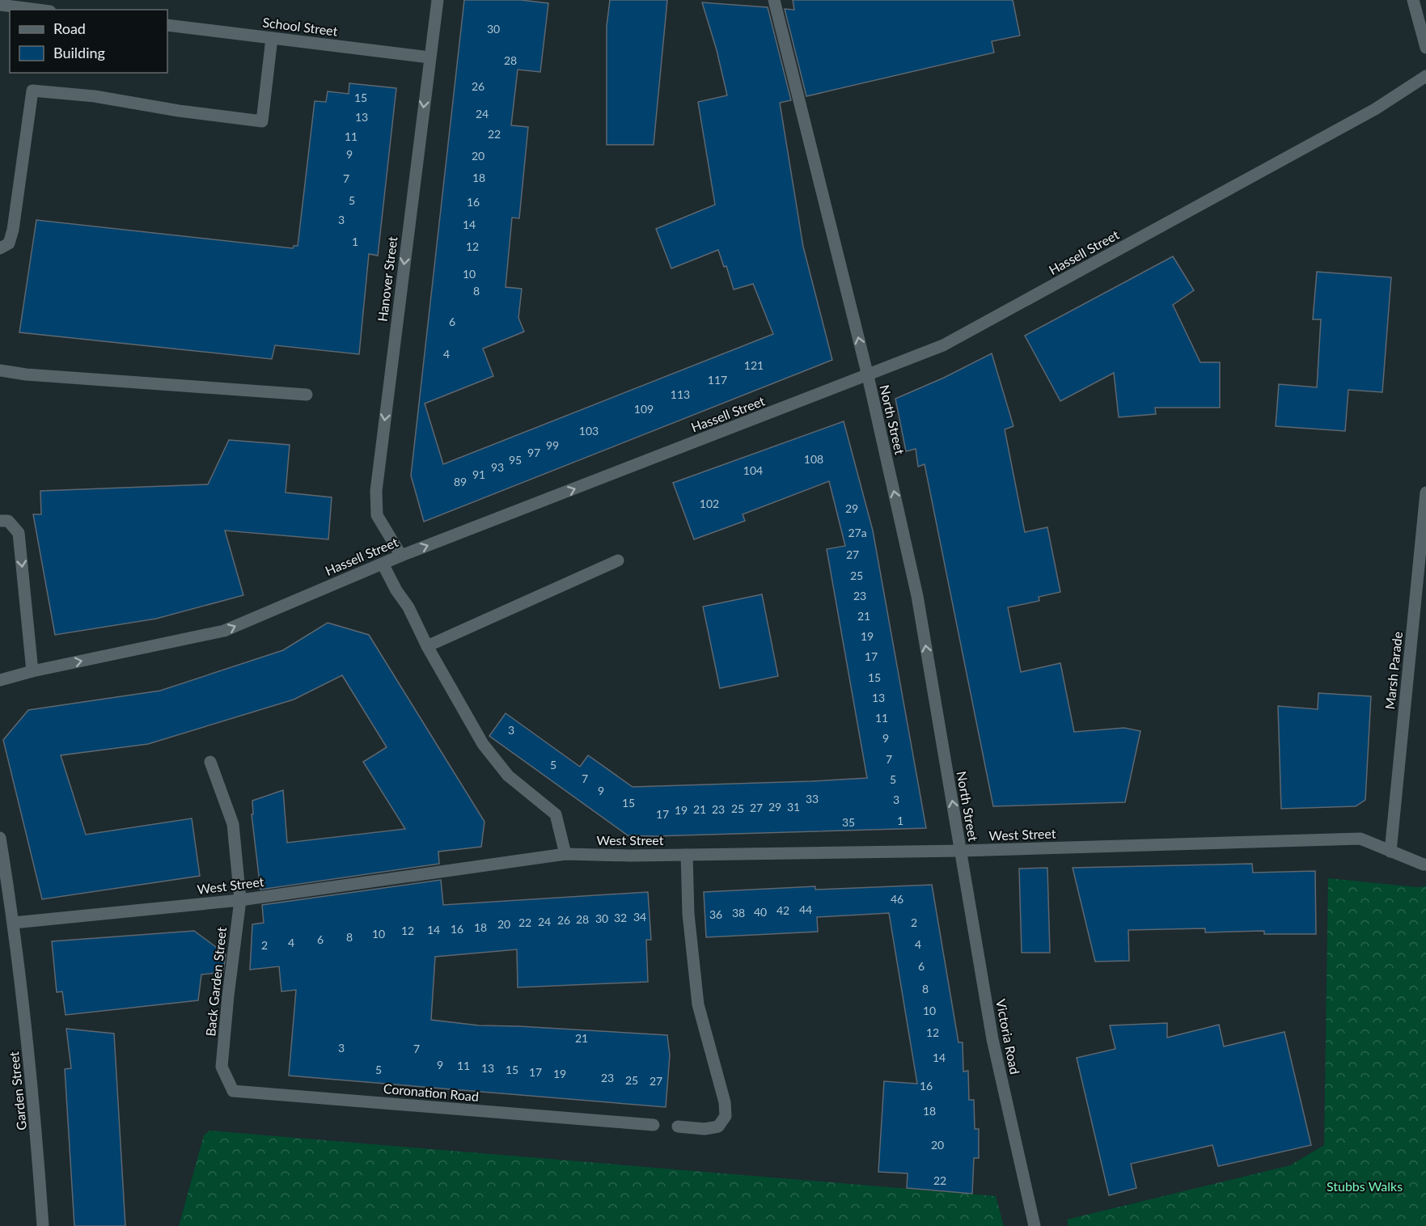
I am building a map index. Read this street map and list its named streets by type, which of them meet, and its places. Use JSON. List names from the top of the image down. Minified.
{"streets":{"street":["School Street","Hassell Street","Hanover Street","North Street","Marsh Parade","West Street","Back Garden Street","Victoria Road","Garden Street","Coronation Road"]},"crossings":[["School Street","Hanover Street"],["Hassell Street","Hanover Street"],["Hassell Street","North Street"],["North Street","West Street"],["North Street","Victoria Road"],["Marsh Parade","West Street"],["West Street","Back Garden Street"],["West Street","Victoria Road"],["West Street","Garden Street"],["Back Garden Street","Coronation Road"]],"one_way":["Hassell Street","Hanover Street","North Street"],"parks":["Stubbs Walks"],"house_numbers":["30","28","26","15","24","13","22","11","9","20","18","7","5","16","3","14","1","12","10","8","6","4","121","117","113","109","103","99","97","108","95","93","104","91","89","102","29","27a","27","25","23","21","19","17","15","13","11","3","9","7","5","7","5","9","33","3","15","29","31","27","25","21","23","19","17","1","35","46","44","42","40","38","36","34","32","30","28","26","24","22","2","20","18","16","14","12","10","8","6","4","4","2","6","8","10","12","21","3","7","14","9","11","13","5","15","17","19","23","25","27","16","18","20","22"],"legend":["Road","Building"]}
